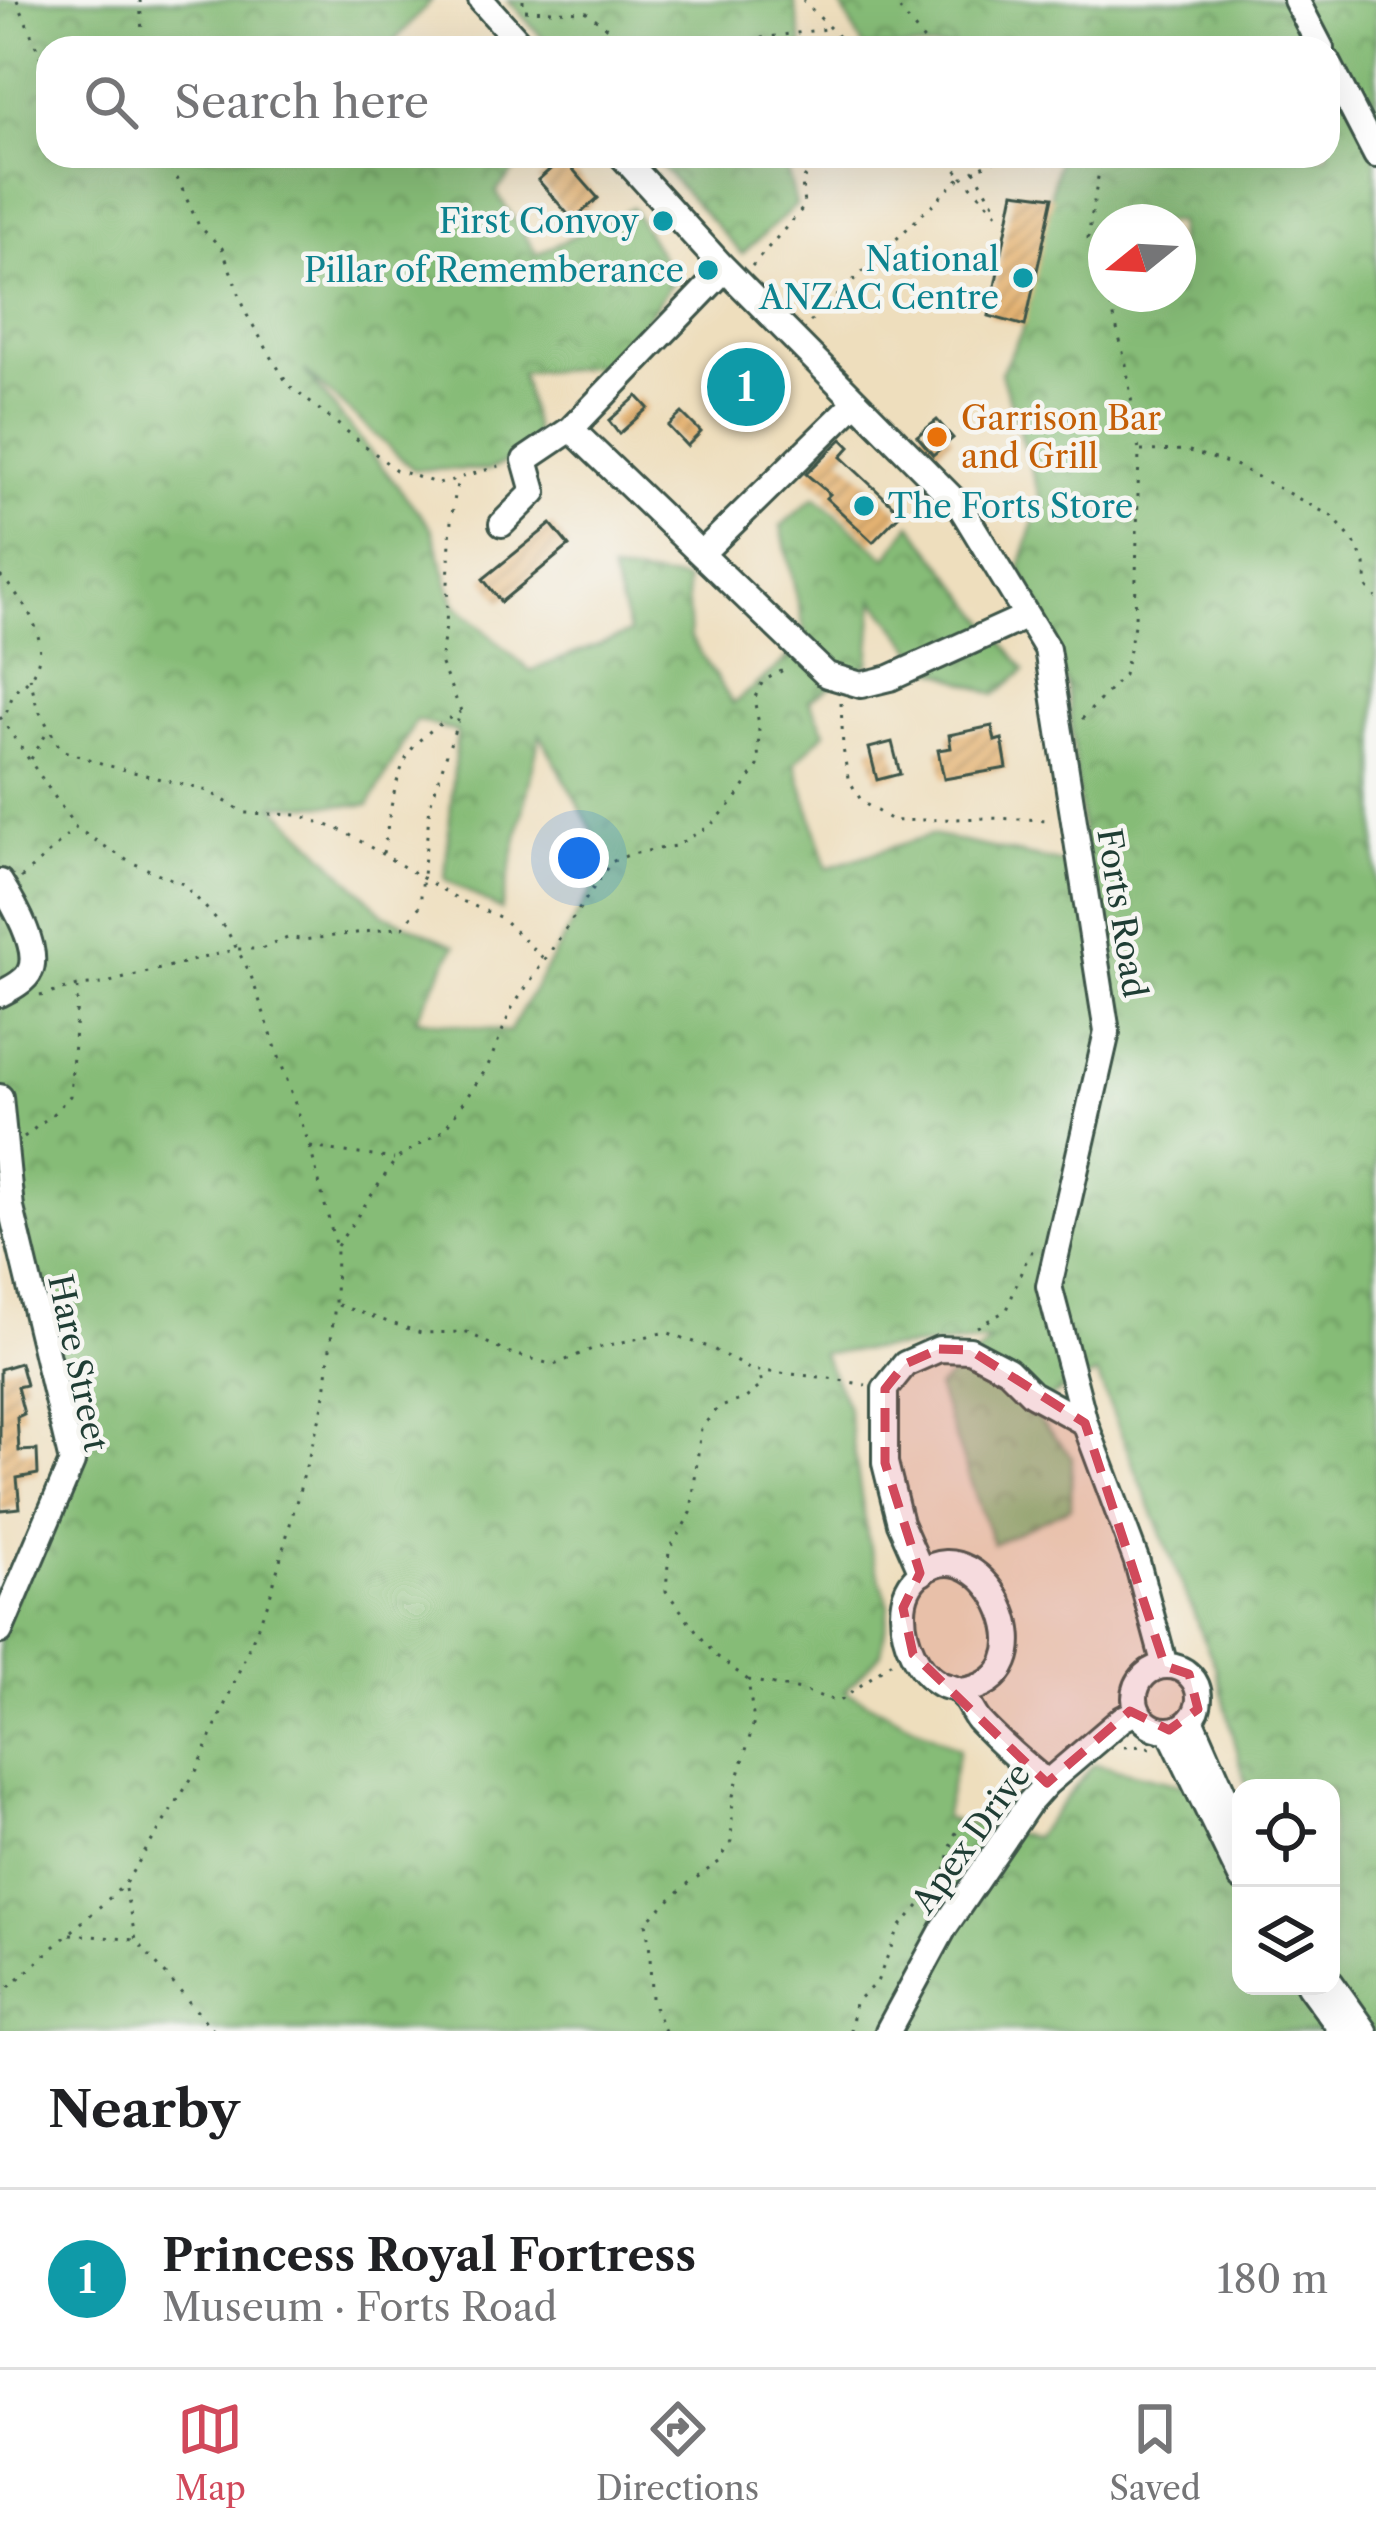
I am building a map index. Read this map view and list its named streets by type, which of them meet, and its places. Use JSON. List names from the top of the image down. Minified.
{"streets":{"street":["Forts Road","Hare Street","Apex Drive"]},"crossings":[["Forts Road","Apex Drive"]],"places":["First Convoy","Pillar of Rememberance","National ANZAC Centre","Garrison Bar and Grill","The Forts Store"],"north":"left","page":{"search":"Search here","pins":"1","heading":"Nearby","list":[{"mark":"1","name":"Princess Royal Fortress","note":"Museum · Forts Road","value":"180 m"}],"nav":["Map","Directions","Saved"]}}
